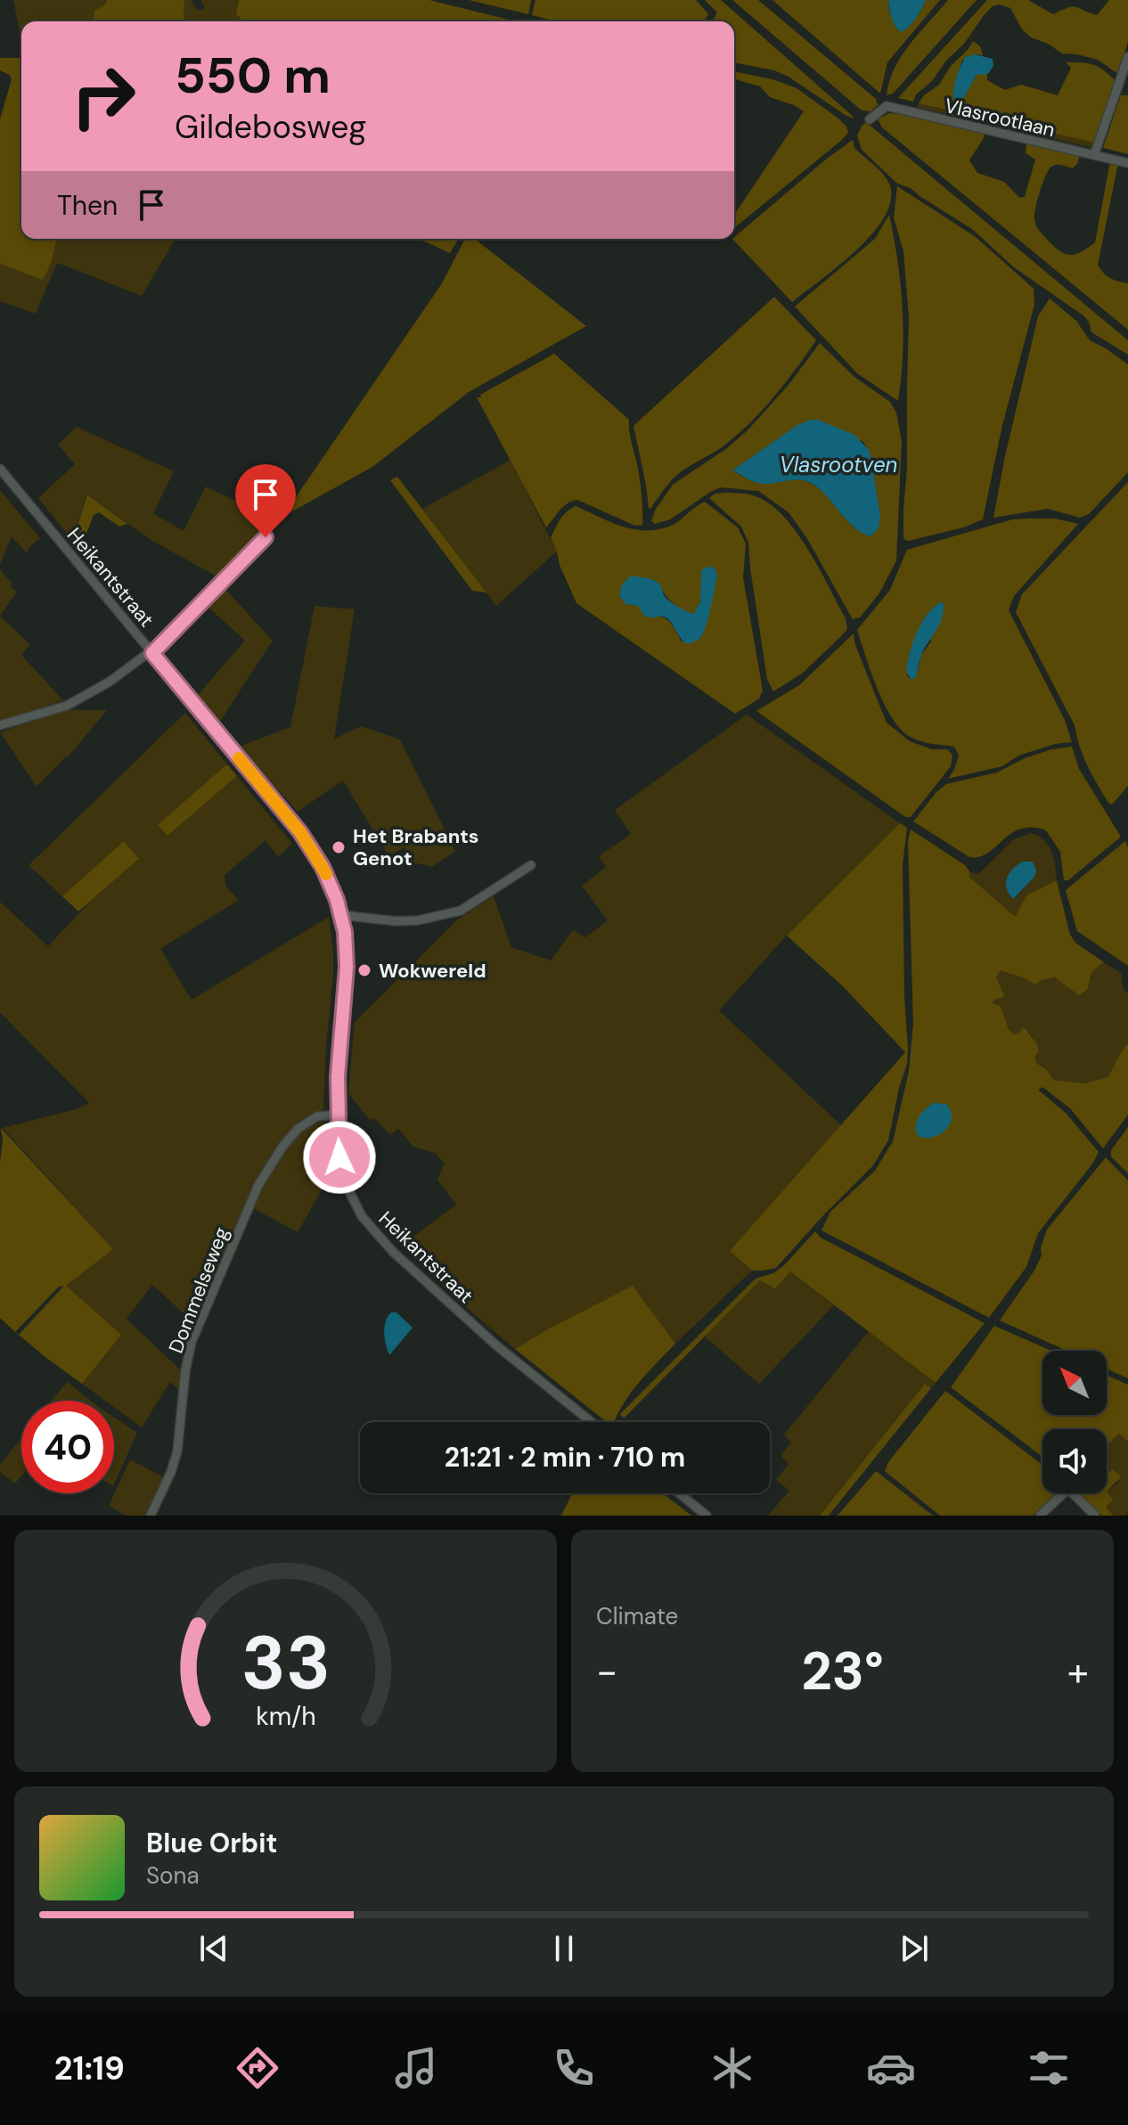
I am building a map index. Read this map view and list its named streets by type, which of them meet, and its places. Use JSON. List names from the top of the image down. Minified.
{"streets":{"street":["Vlasrootlaan","Heikantstraat","Dommelseweg"]},"crossings":[["Heikantstraat","Dommelseweg"]],"water":["Vlasrootven"],"places":["Het Brabants Genot","Wokwereld"],"north":"top left","page":{"turn":["550 m","Gildebosweg"],"then":"Then","limit":"40","trip":"21:21 · 2 min · 710 m","tile":"Climate","heat":["−","23°","+"],"song":["Blue Orbit","Sona"],"tabs":"21:19","gauge":["33","km/h"]}}
